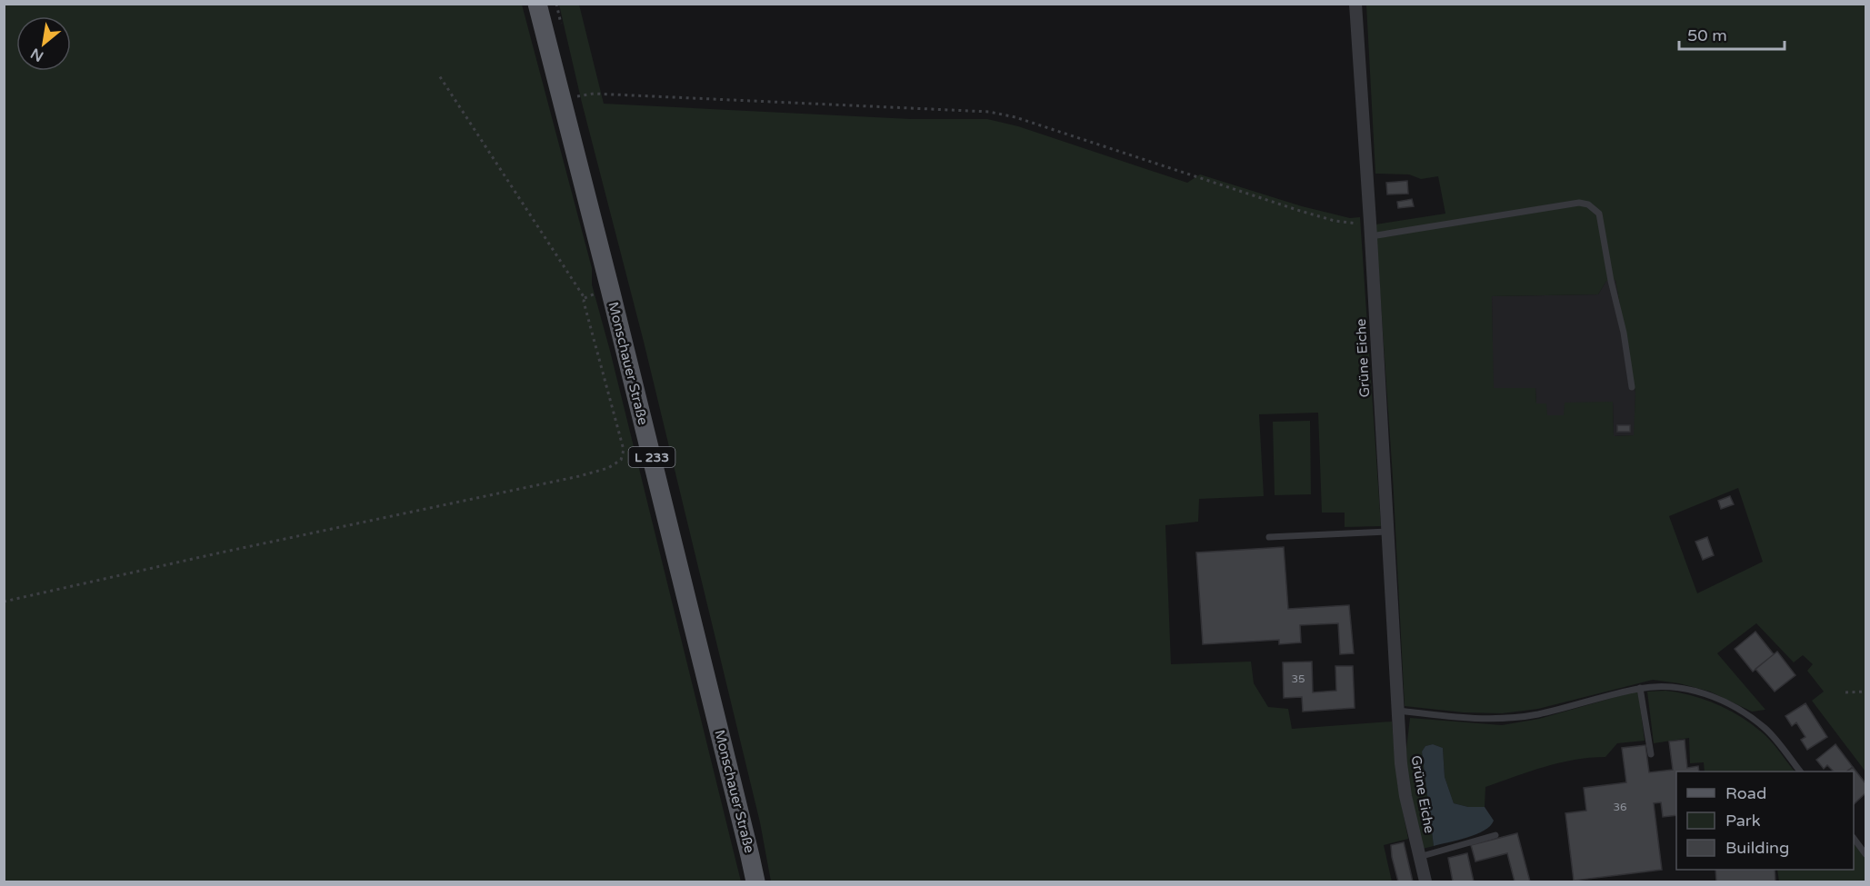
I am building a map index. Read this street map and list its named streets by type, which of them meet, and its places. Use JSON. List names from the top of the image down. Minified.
{"streets":{"main road":["Monschauer Straße","L 233"],"street":["Grüne Eiche"]},"house_numbers":["35","36"],"legend":["Road","Park","Building"],"scale_bar":"50 m","north":"bottom left"}
